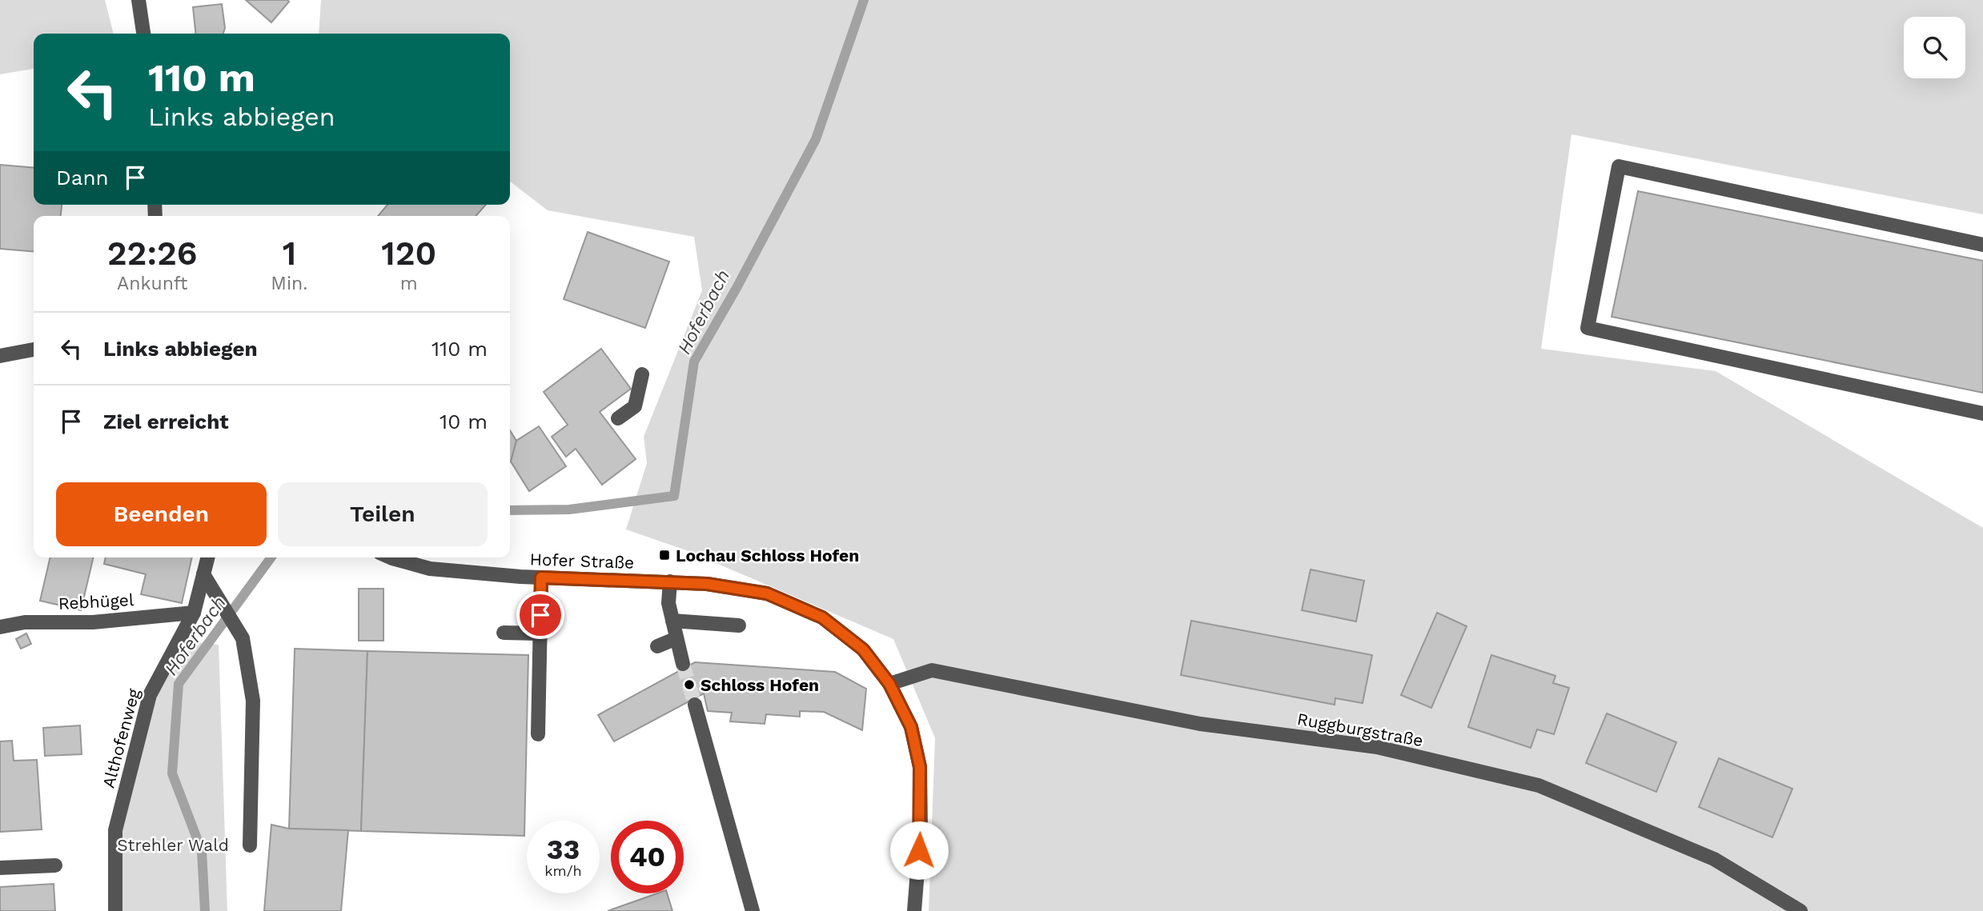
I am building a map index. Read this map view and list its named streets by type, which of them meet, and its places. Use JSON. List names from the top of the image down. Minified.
{"streets":{"street":["Hofer Straße","Rebhügel","Ruggburgstraße","Althofenweg"]},"crossings":[["Hofer Straße","Ruggburgstraße"],["Rebhügel","Althofenweg"]],"water":["Hoferbach"],"parks":["Strehler Wald"],"places":{"transit":["Lochau Schloss Hofen"],"other":["Schloss Hofen"]},"page":{"turn":["110 m","Links abbiegen"],"then":"Dann","eta":["22:26","Ankunft","1","Min.","120","m"],"list":[{"name":"Links abbiegen","value":"110 m"},{"name":"Ziel erreicht","value":"10 m"}],"buttons":["Beenden","Teilen"],"speed":"33 km/h","limit":"40"}}
